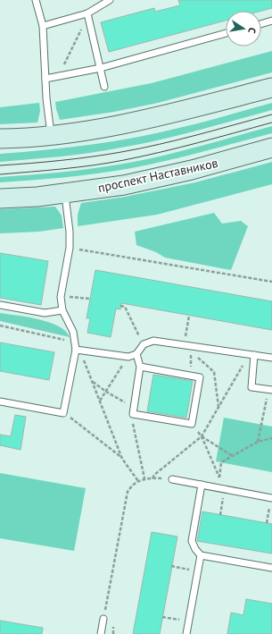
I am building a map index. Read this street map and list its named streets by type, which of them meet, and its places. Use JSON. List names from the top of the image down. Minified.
{"streets":{"main road":["проспект Наставников"]},"north":"right"}
